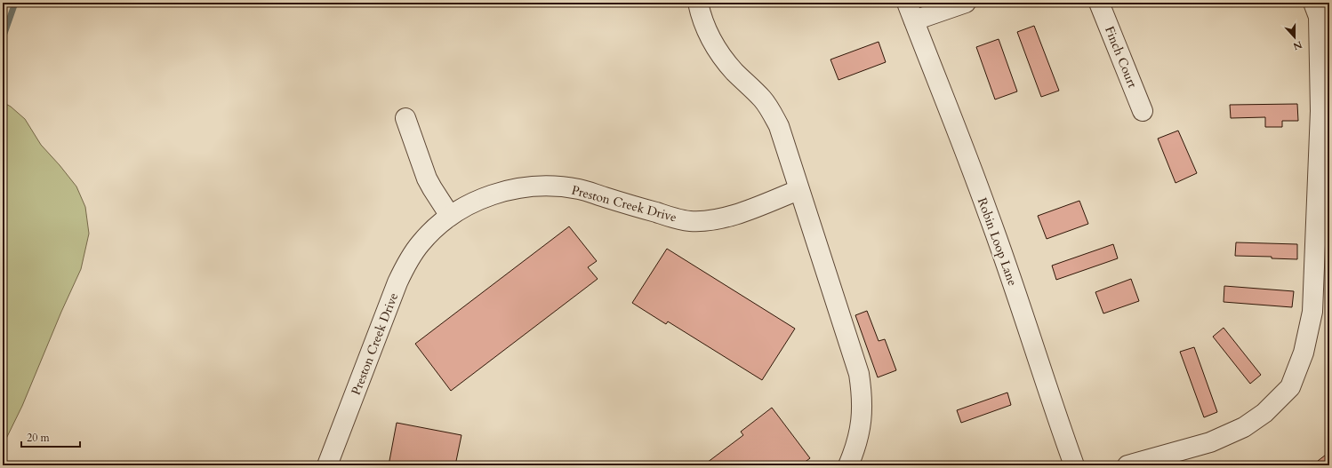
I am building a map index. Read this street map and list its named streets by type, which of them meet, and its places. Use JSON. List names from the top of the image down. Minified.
{"streets":{"street":["Finch Court","Preston Creek Drive","Robin Loop Lane"]},"scale_bar":"20 m","north":"bottom"}
